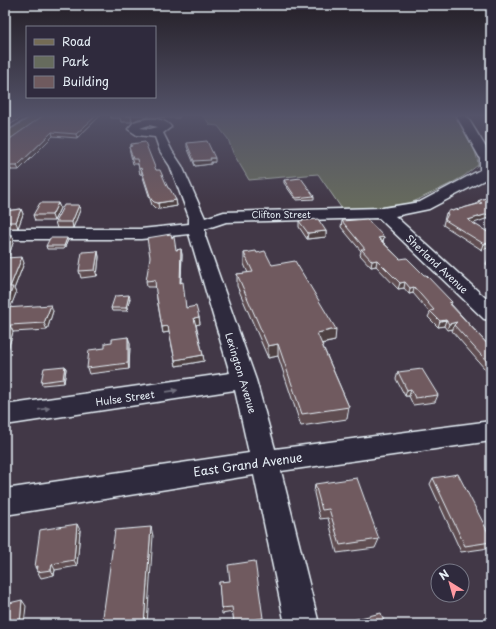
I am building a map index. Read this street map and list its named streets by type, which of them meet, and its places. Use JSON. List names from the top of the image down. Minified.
{"streets":{"street":["Clifton Street","Sherland Avenue","Lexington Avenue","Hulse Street","East Grand Avenue"]},"crossings":[["Clifton Street","Sherland Avenue"],["Clifton Street","Lexington Avenue"],["Lexington Avenue","Hulse Street"],["Lexington Avenue","East Grand Avenue"]],"one_way":["Hulse Street"],"legend":["Road","Park","Building"],"north":"top left"}
